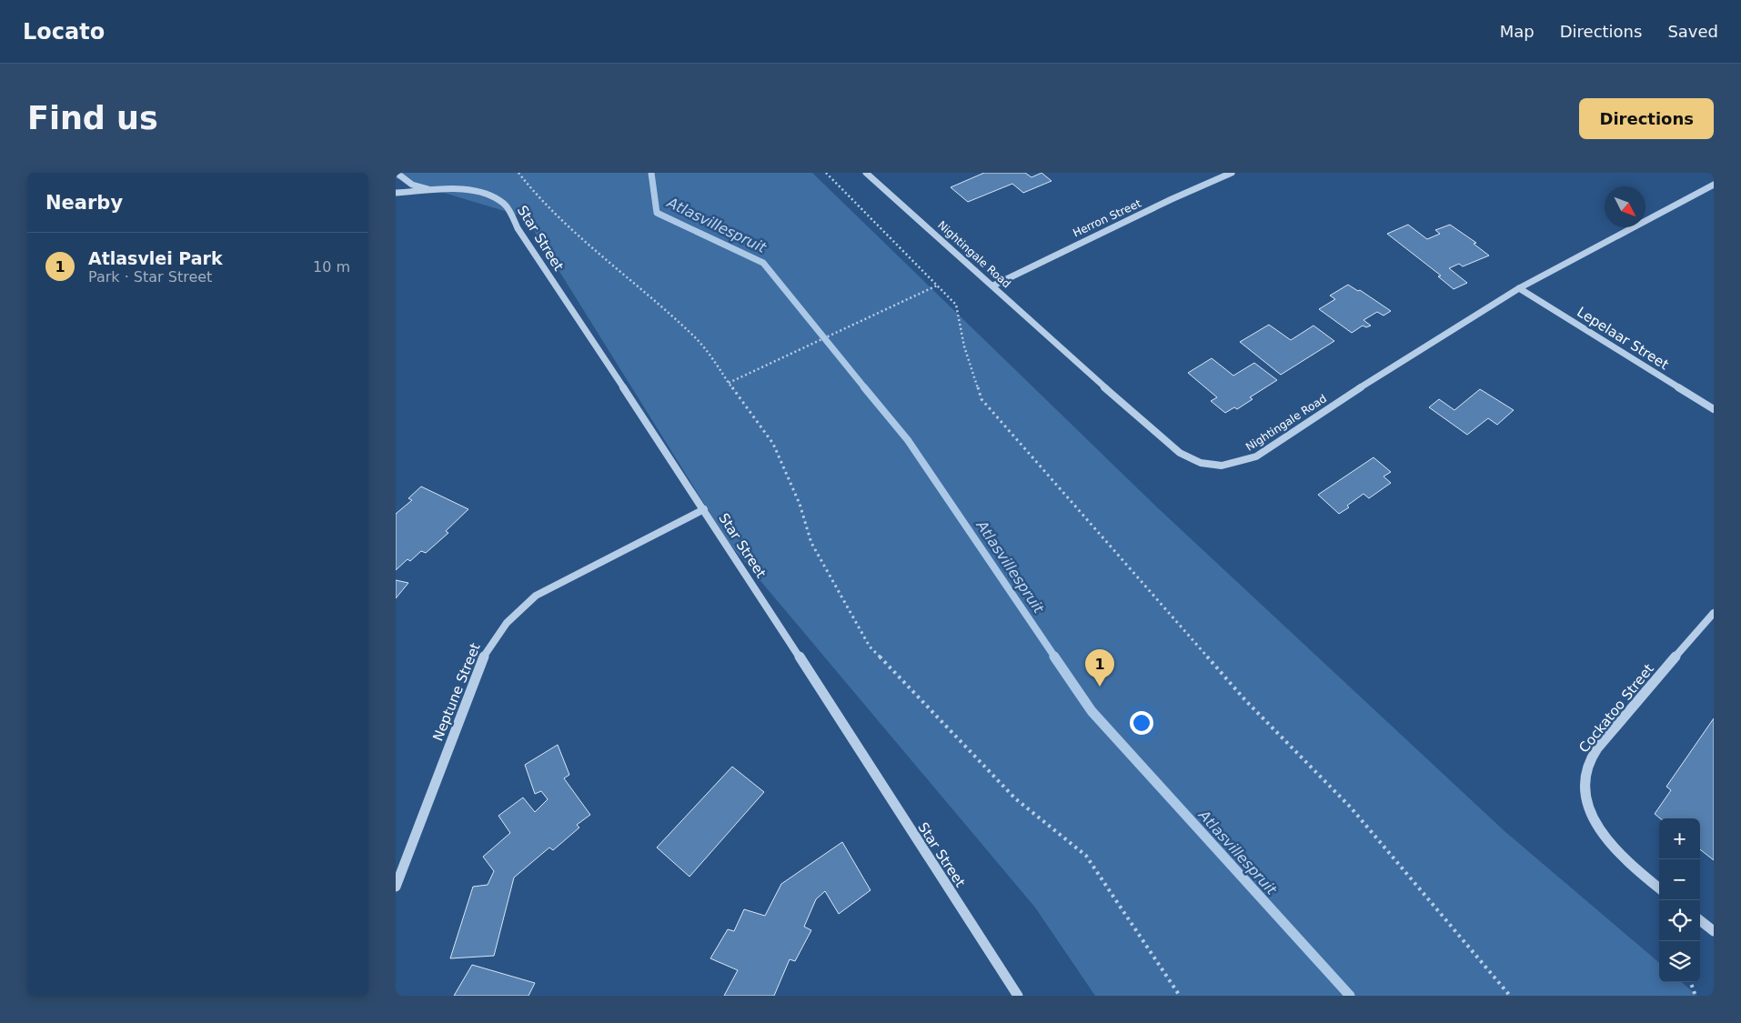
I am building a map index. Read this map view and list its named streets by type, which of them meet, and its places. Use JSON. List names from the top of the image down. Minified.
{"streets":{"street":["Herron Street","Star Street","Nightingale Road","Lepelaar Street","Neptune Street","Cockatoo Street"]},"crossings":[["Herron Street","Nightingale Road"],["Star Street","Neptune Street"],["Nightingale Road","Lepelaar Street"]],"water":["Atlasvillespruit"],"north":"bottom right","page":{"header":"Locato","nav":["Map","Directions","Saved"],"buttons":"Directions","title":"Find us","heading":"Nearby","list":[{"mark":"1","name":"Atlasvlei Park","note":"Park · Star Street","value":"10 m"}],"pins":"1","map_buttons":["+","−"]}}
